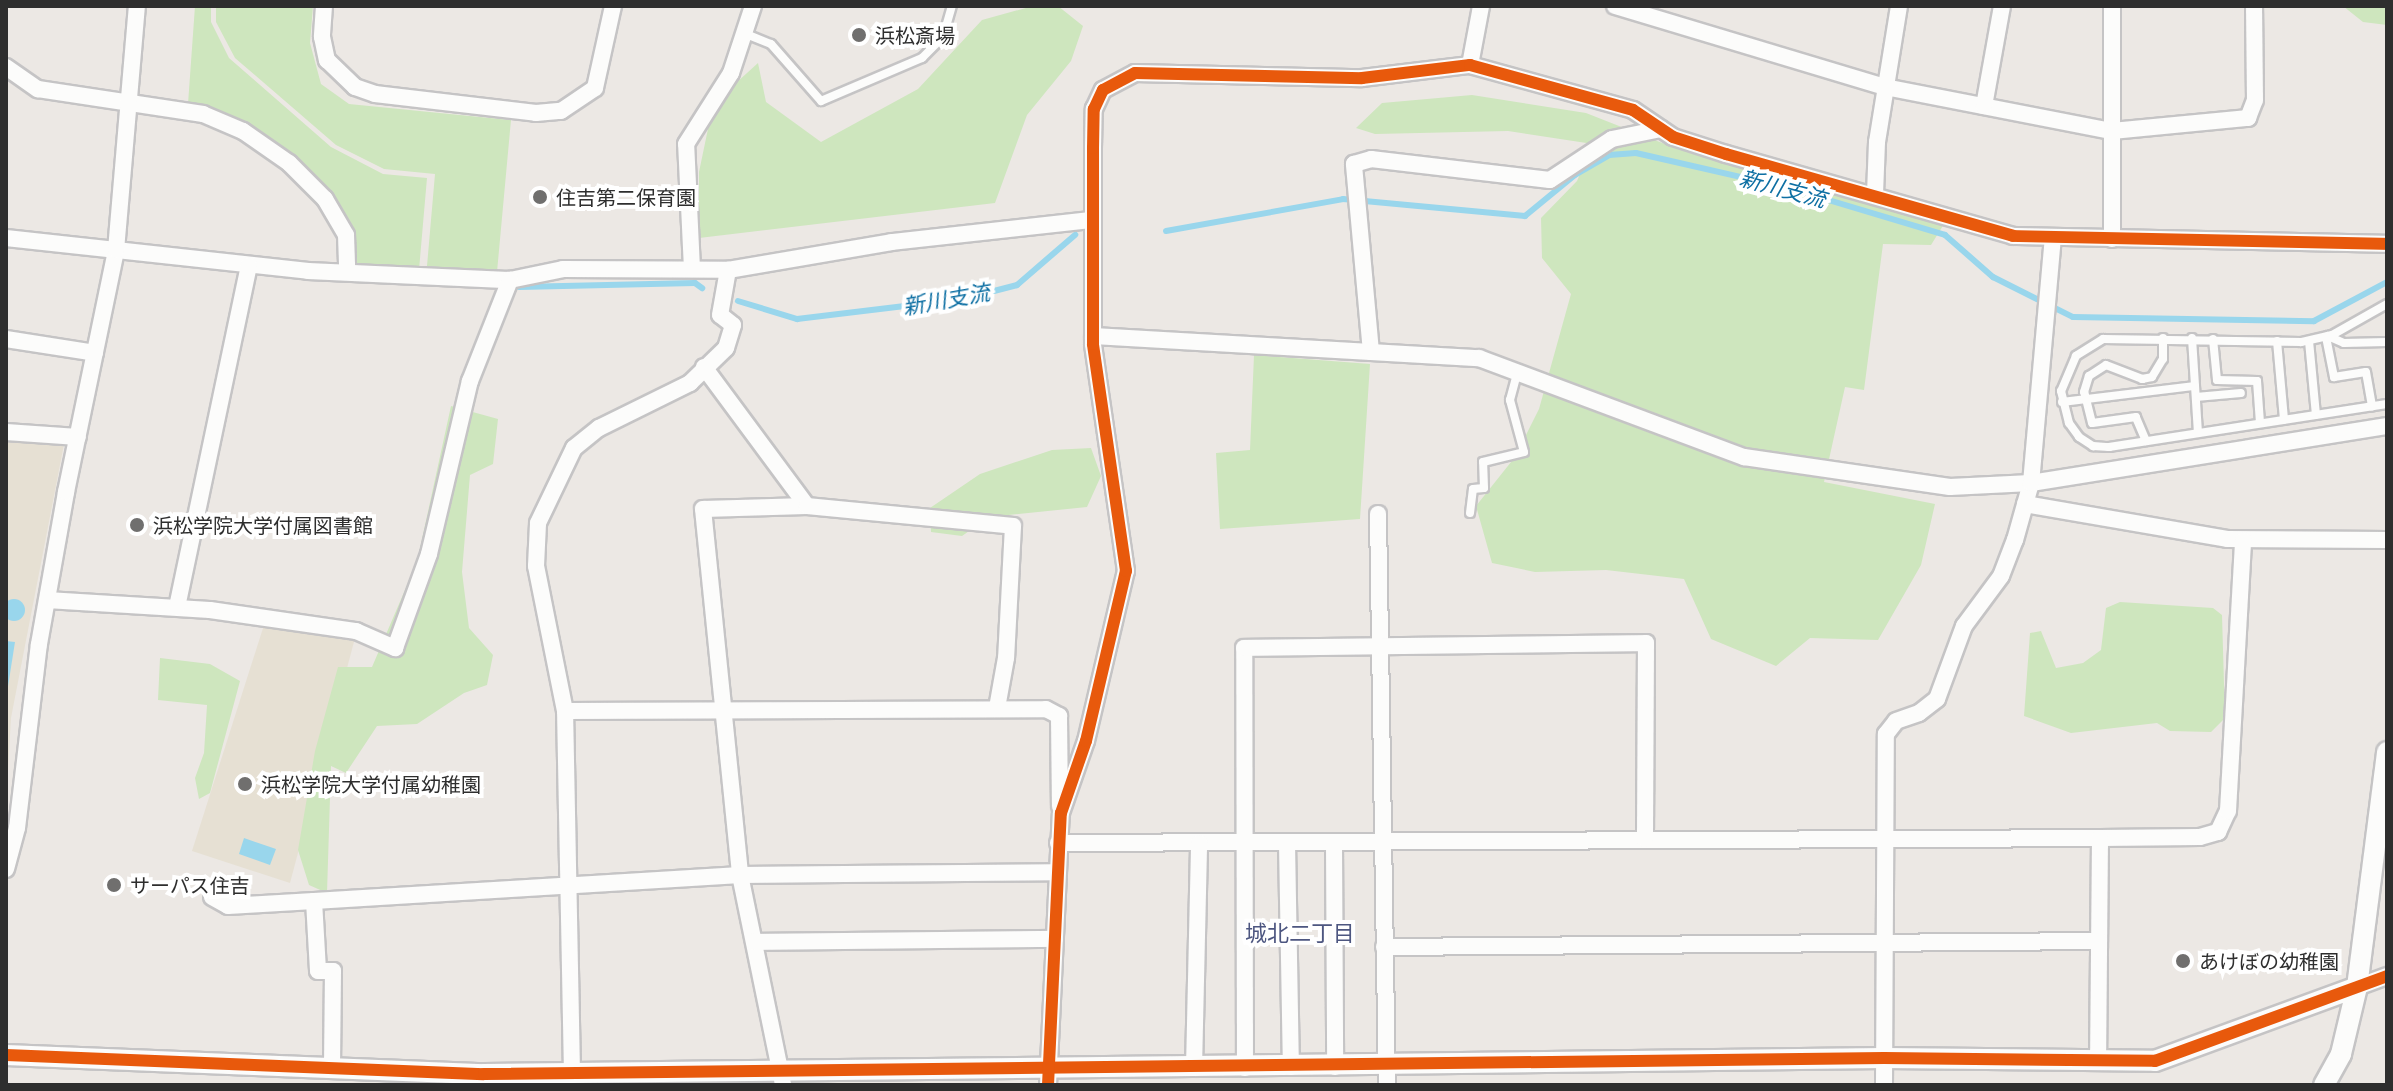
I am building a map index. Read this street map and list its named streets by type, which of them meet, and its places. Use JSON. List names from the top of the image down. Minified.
{"districts":["城北二丁目"],"water":["新川支流"],"places":["浜松斎場","住吉第二保育園","浜松学院大学付属図書館","浜松学院大学付属幼稚園","サーパス住吉","あけぼの幼稚園"]}
